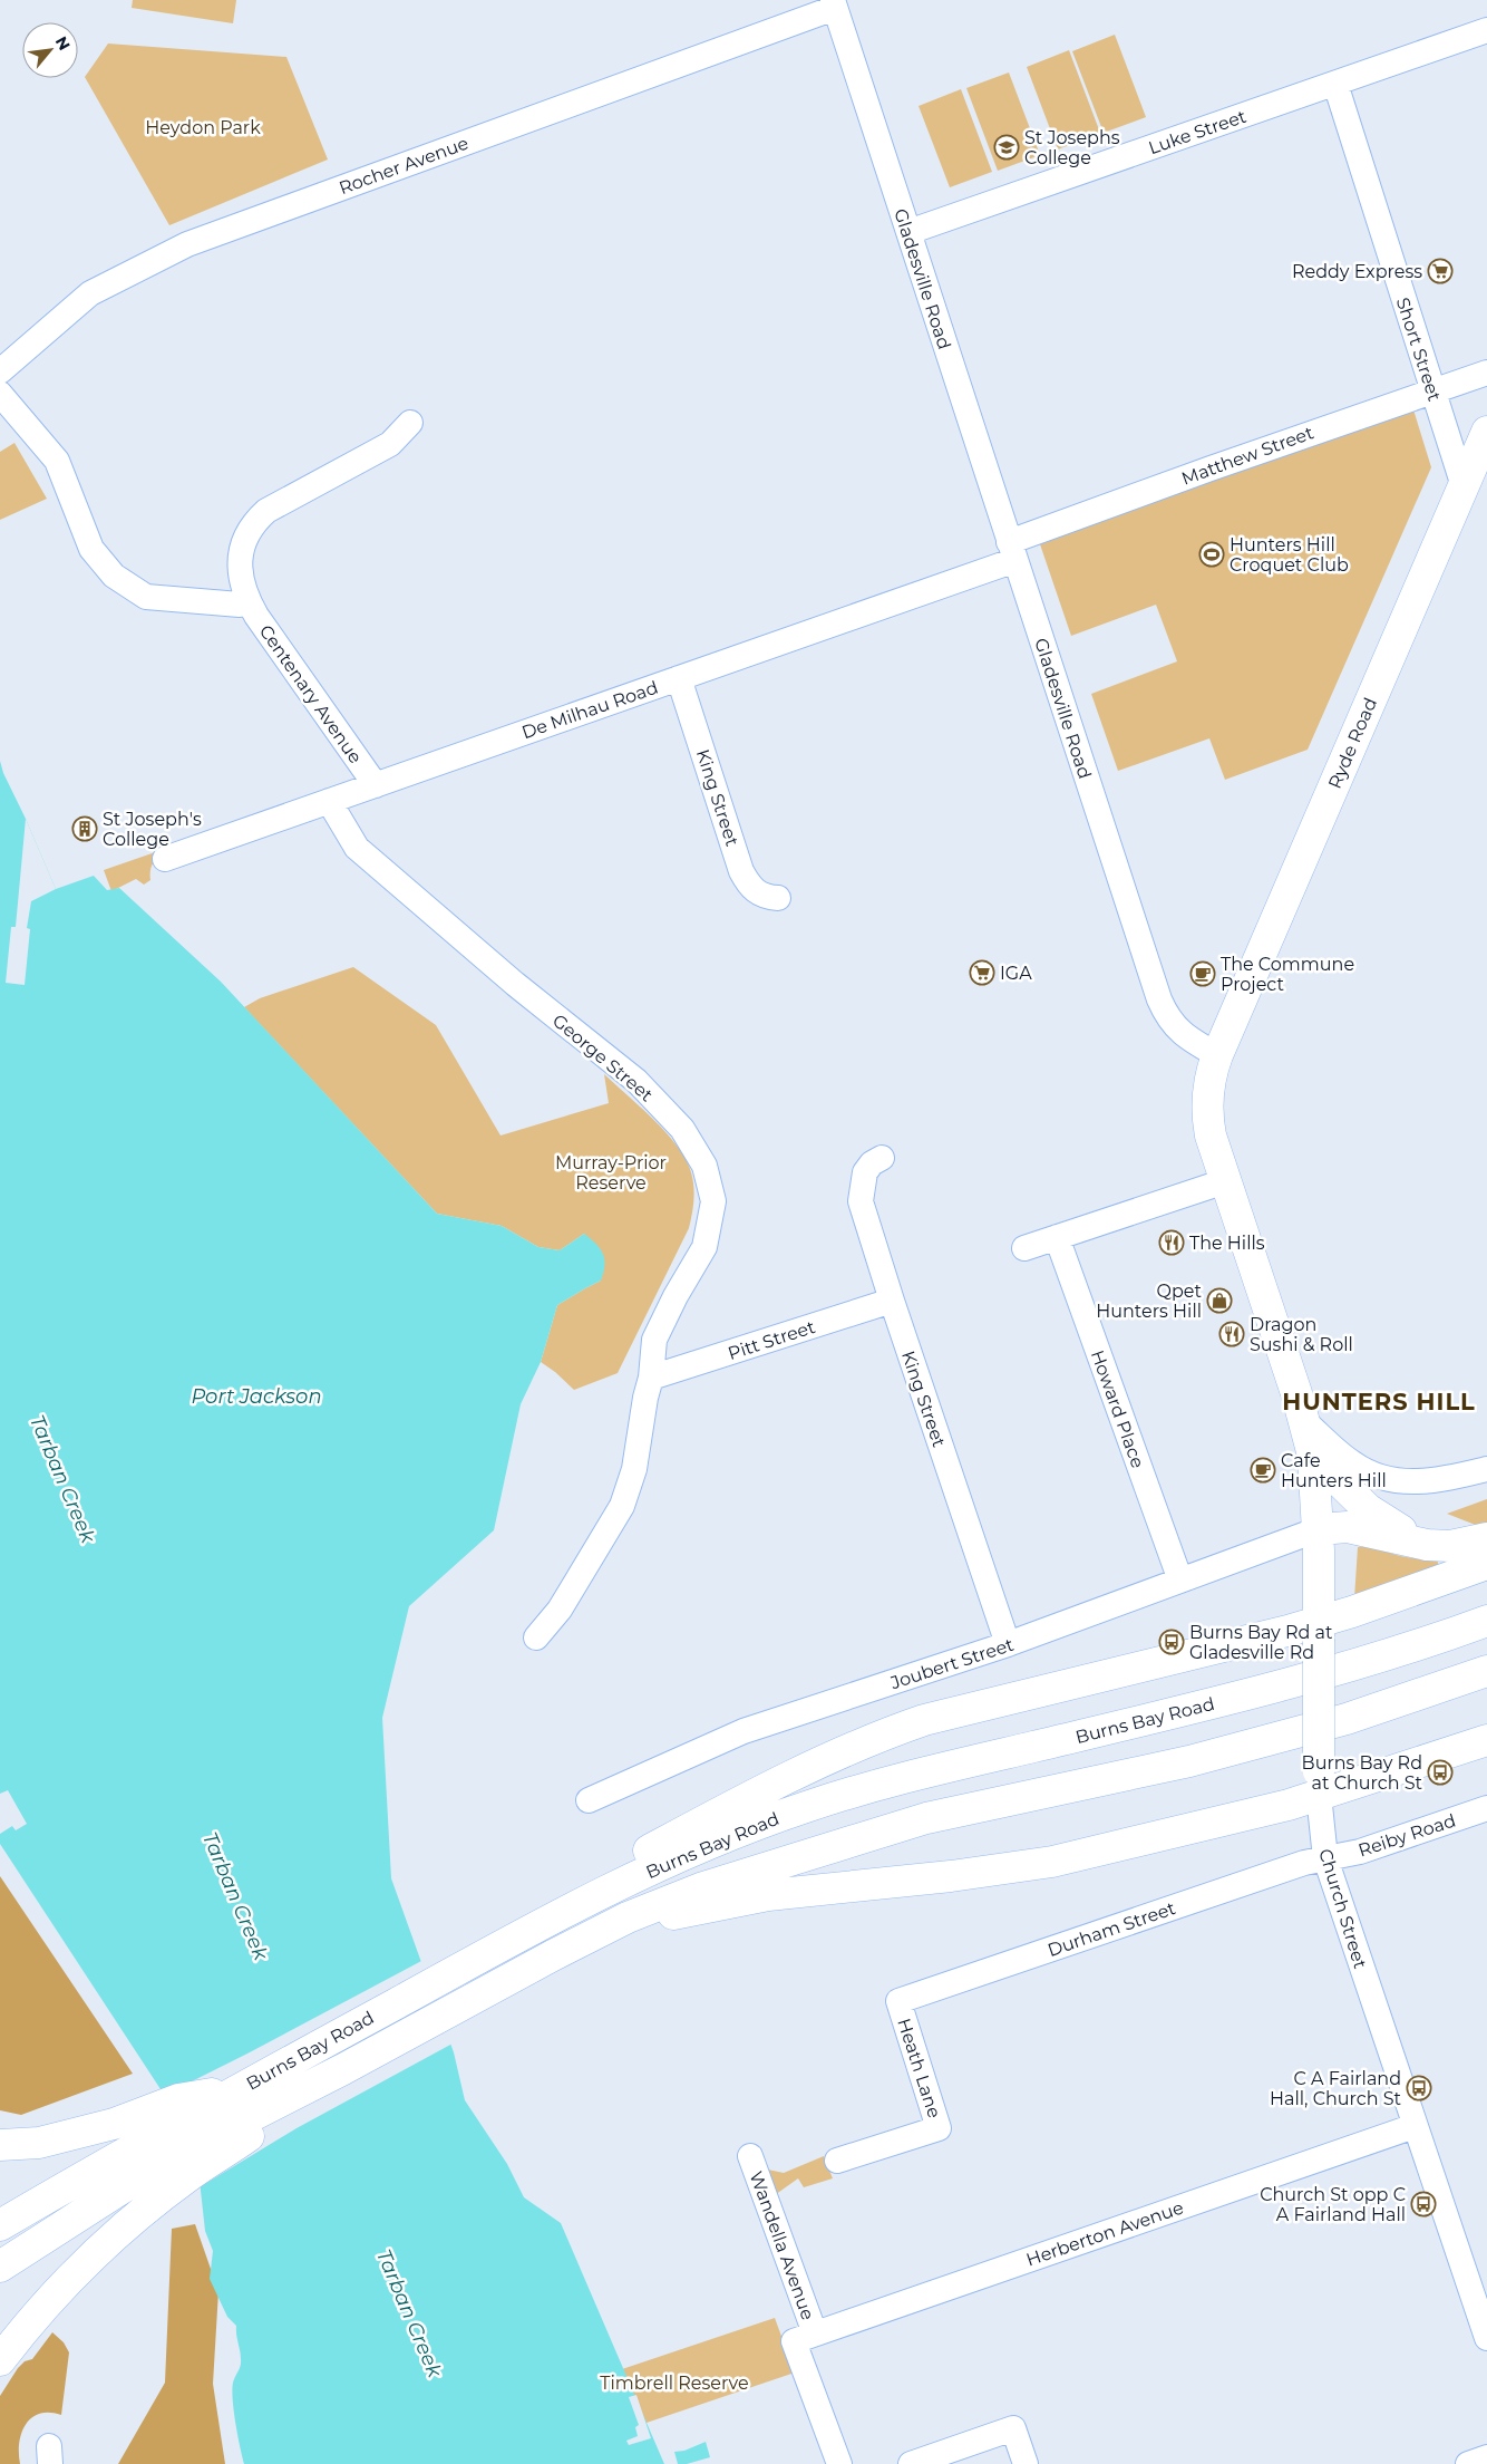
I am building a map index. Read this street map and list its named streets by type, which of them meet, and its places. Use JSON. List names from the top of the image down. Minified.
{"streets":{"main road":["Ryde Road","Burns Bay Road","Church Street"],"street":["Luke Street","Rocher Avenue","Gladesville Road","Short Street","Matthew Street","Centenary Avenue","De Milhau Road","King Street","George Street","Pitt Street","Howard Place","Joubert Street","Reiby Road","Durham Street","Heath Lane","Herberton Avenue","Wandella Avenue"]},"crossings":[["Luke Street","Gladesville Road"],["Luke Street","Short Street"],["Rocher Avenue","Gladesville Road"],["Gladesville Road","Matthew Street"],["Gladesville Road","De Milhau Road"],["Gladesville Road","Ryde Road"],["Short Street","Matthew Street"],["Short Street","Ryde Road"],["Matthew Street","De Milhau Road"],["Centenary Avenue","De Milhau Road"],["De Milhau Road","King Street"],["De Milhau Road","George Street"],["King Street","Pitt Street"],["King Street","Joubert Street"],["George Street","Pitt Street"],["Howard Place","Joubert Street"],["Joubert Street","Church Street"],["Reiby Road","Church Street"],["Reiby Road","Durham Street"],["Church Street","Durham Street"],["Church Street","Herberton Avenue"],["Durham Street","Heath Lane"],["Herberton Avenue","Wandella Avenue"]],"districts":["HUNTERS HILL"],"water":["Port Jackson","Tarban Creek"],"parks":["Heydon Park","Murray-Prior Reserve","Timbrell Reserve"],"places":{"school or university":["St Josephs College"],"supermarket":["Reddy Express","IGA"],"sports":["Hunters Hill Croquet Club"],"building":["St Joseph's College"],"cafe":["The Commune Project","Cafe Hunters Hill"],"restaurant":["The Hills","Dragon Sushi & Roll"],"shop":["Qpet Hunters Hill"],"bus stop":["Burns Bay Rd at Gladesville Rd","Burns Bay Rd at Church St","C A Fairland Hall, Church St","Church St opp C A Fairland Hall"]},"north":"top right"}
